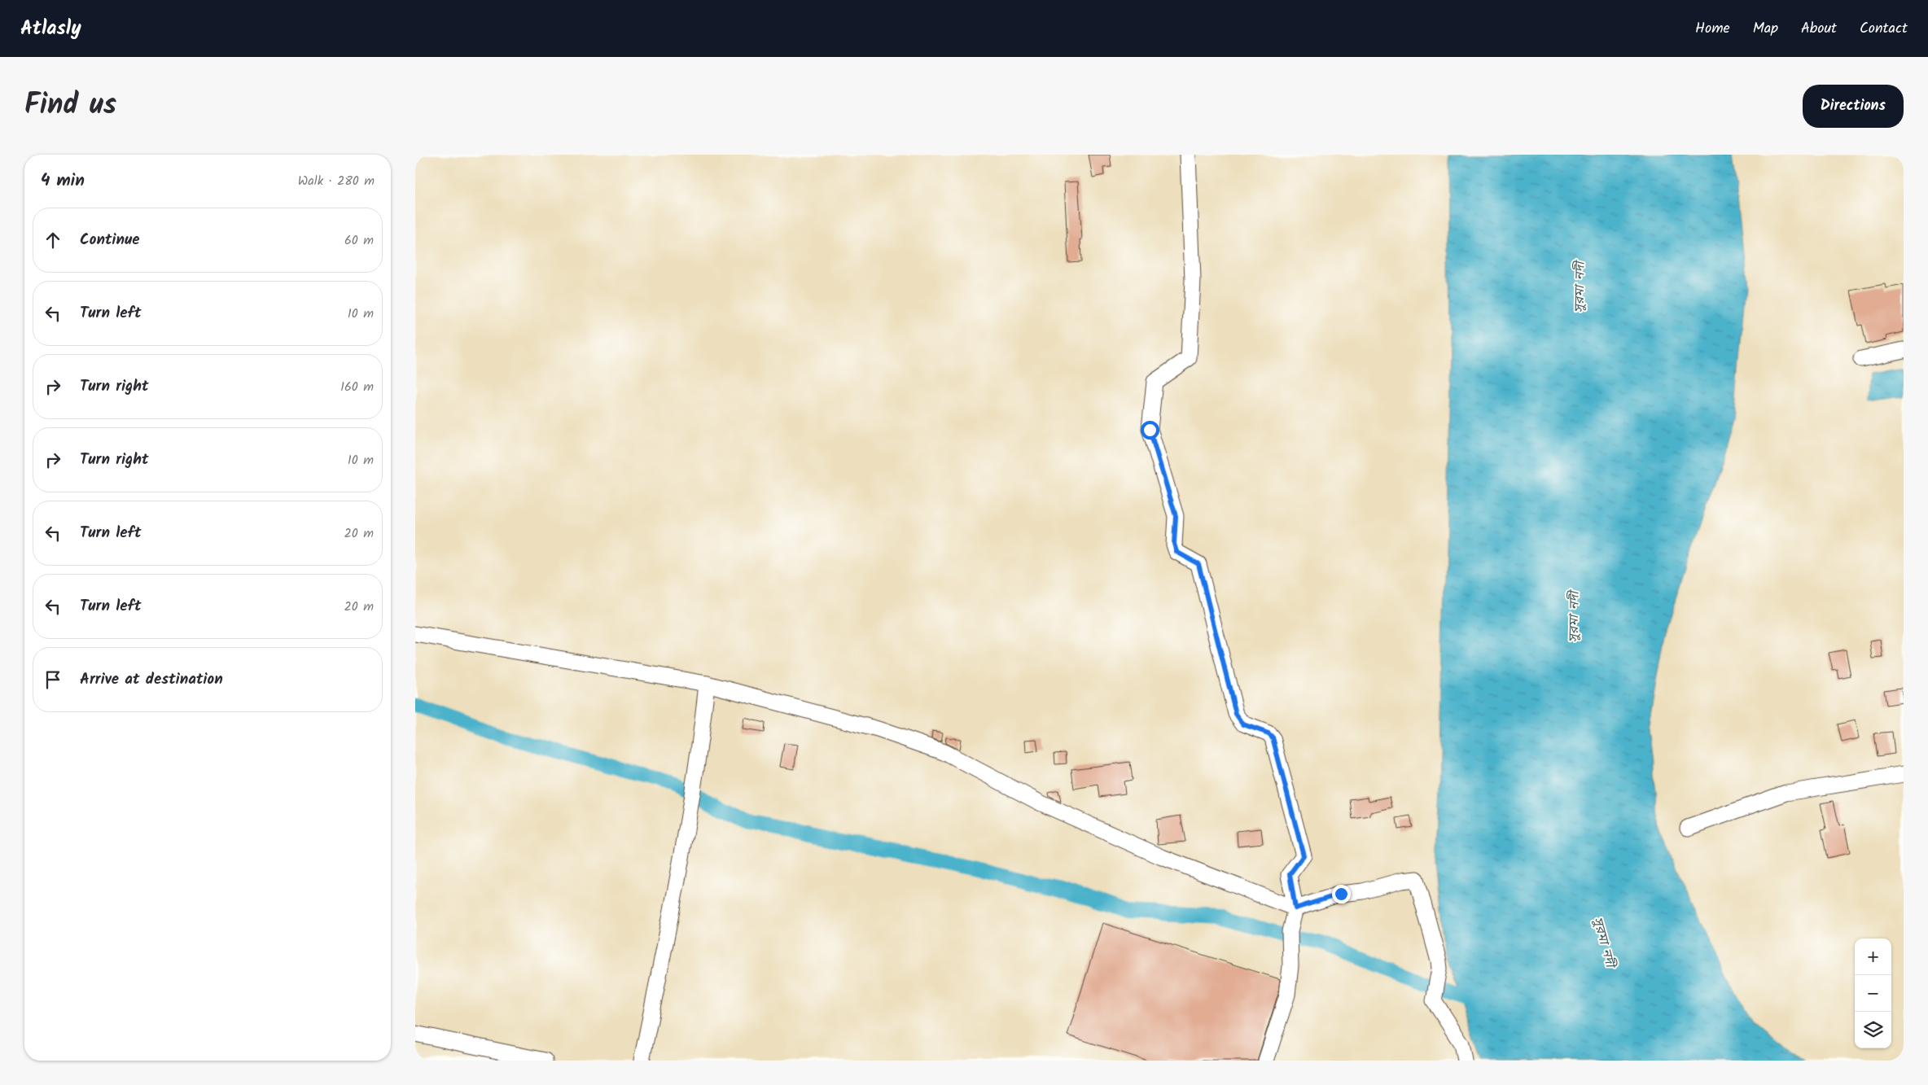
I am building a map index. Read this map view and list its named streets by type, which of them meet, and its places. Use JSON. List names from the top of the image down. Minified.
{"water":["সুরমা নদী"],"page":{"header":"Atlasly","nav":["Home","Map","About","Contact"],"title":"Find us","buttons":"Directions","heading":["4 min","Walk · 280 m"],"list":[["Continue","60 m"],["Turn left","10 m"],["Turn right","160 m"],["Turn right","10 m"],["Turn left","20 m"],["Turn left","20 m"],"Arrive at destination"],"map_buttons":["+","−"]}}
